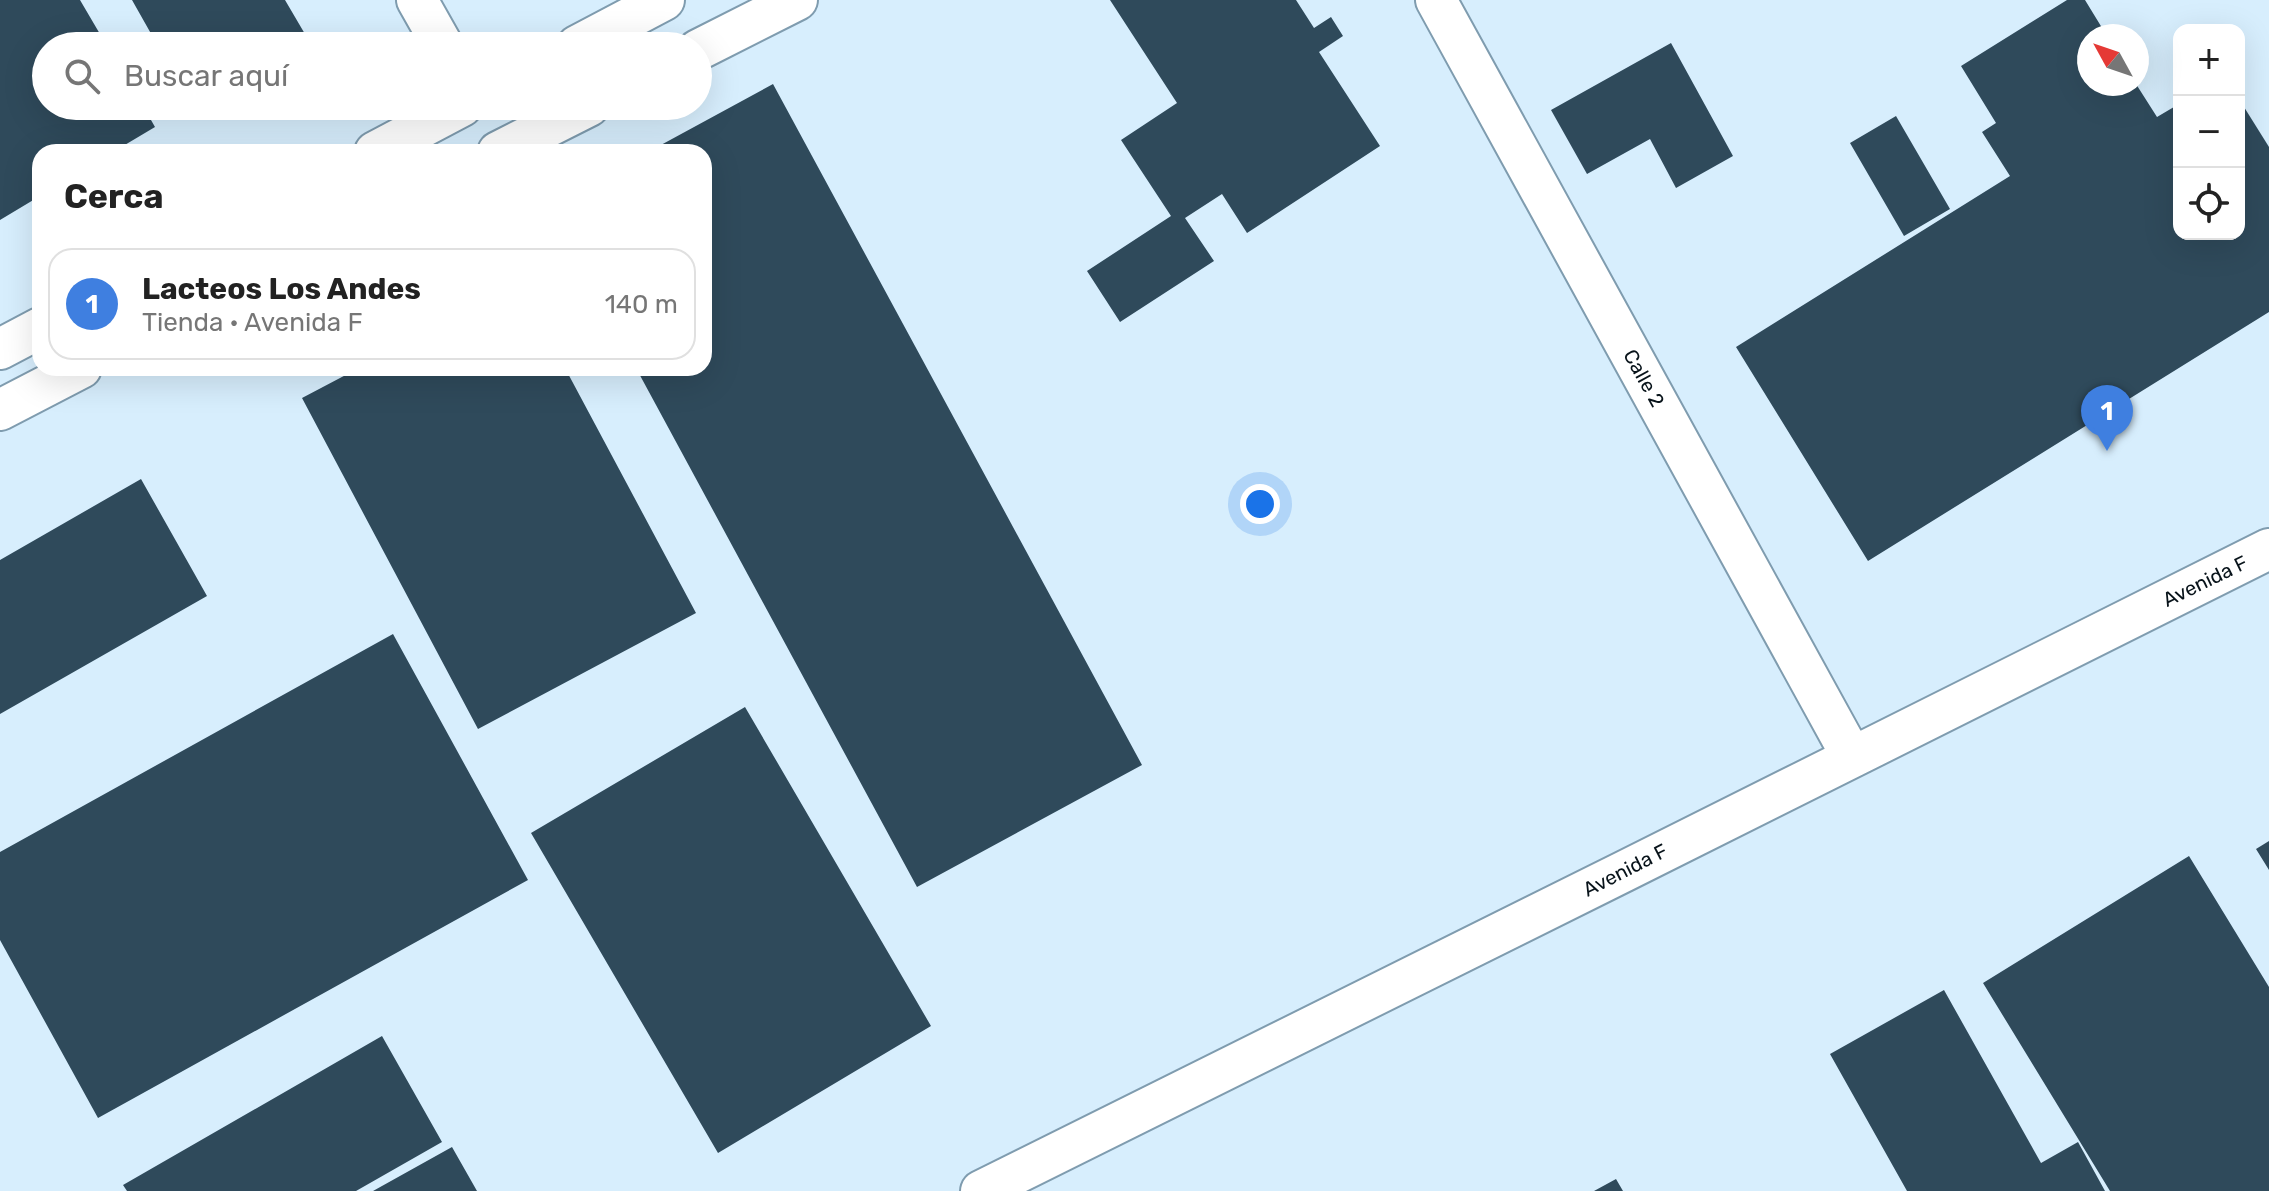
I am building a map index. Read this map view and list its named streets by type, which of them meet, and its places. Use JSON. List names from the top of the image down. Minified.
{"streets":{"street":["Calle 2","Avenida F"]},"crossings":[["Calle 2","Avenida F"]],"north":"top left","page":{"map_buttons":["+","−"],"search":"Buscar aquí","heading":"Cerca","list":[{"mark":"1","name":"Lacteos Los Andes","note":"Tienda · Avenida F","value":"140 m"}],"pins":"1"}}
